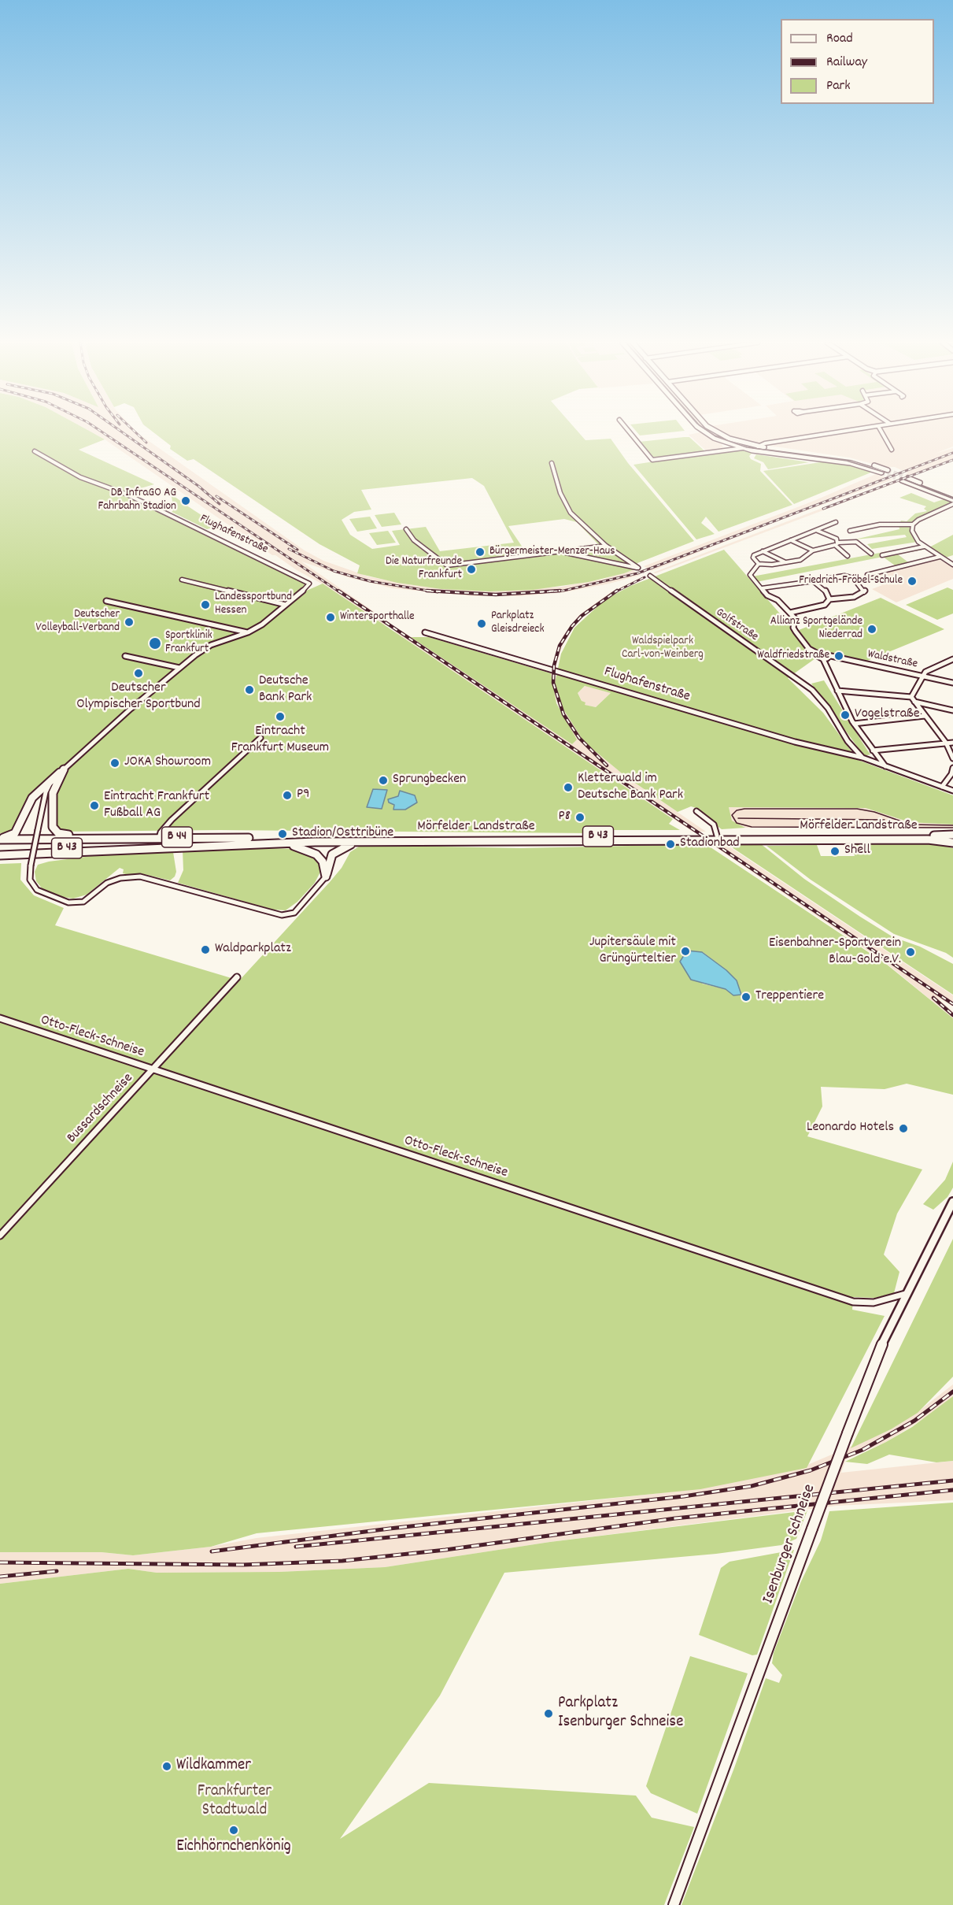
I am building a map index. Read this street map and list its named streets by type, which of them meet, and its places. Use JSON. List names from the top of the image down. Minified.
{"streets":{"highway":["Mörfelder Landstraße","B 43","B 44"],"main road":["Isenburger Schneise"],"street":["Flughafenstraße","Golfstraße","Waldstraße","Otto-Fleck-Schneise","Bussardschneise"]},"crossings":[["Flughafenstraße","Golfstraße"],["Mörfelder Landstraße","B 44"],["Otto-Fleck-Schneise","Bussardschneise"],["Otto-Fleck-Schneise","Isenburger Schneise"]],"parks":["Waldspielpark Carl-von-Weinberg","Frankfurter Stadtwald"],"places":["DB InfraGO AG Fahrbahn Stadion","Bürgermeister-Menzer-Haus","Die Naturfreunde Frankfurt","Friedrich-Fröbel-Schule","Landessportbund Hessen","Wintersporthalle","Deutscher Volleyball-Verband","Parkplatz Gleisdreieck","Allianz Sportgelände Niederrad","Sportklinik Frankfurt","Waldfriedstraße","Deutscher Olympischer Sportbund","Deutsche Bank Park","Vogelstraße","Eintracht Frankfurt Museum","JOKA Showroom","Sprungbecken","Kletterwald im Deutsche Bank Park","P9","Eintracht Frankfurt Fußball AG","P8","Stadion/Osttribüne","Stadionbad","Shell","Waldparkplatz","Jupitersäule mit Grüngürteltier","Eisenbahner-Sportverein Blau-Gold e.V.","Treppentiere","Leonardo Hotels","Parkplatz Isenburger Schneise","Wildkammer","Eichhörnchenkönig"],"legend":["Road","Railway","Park"]}
